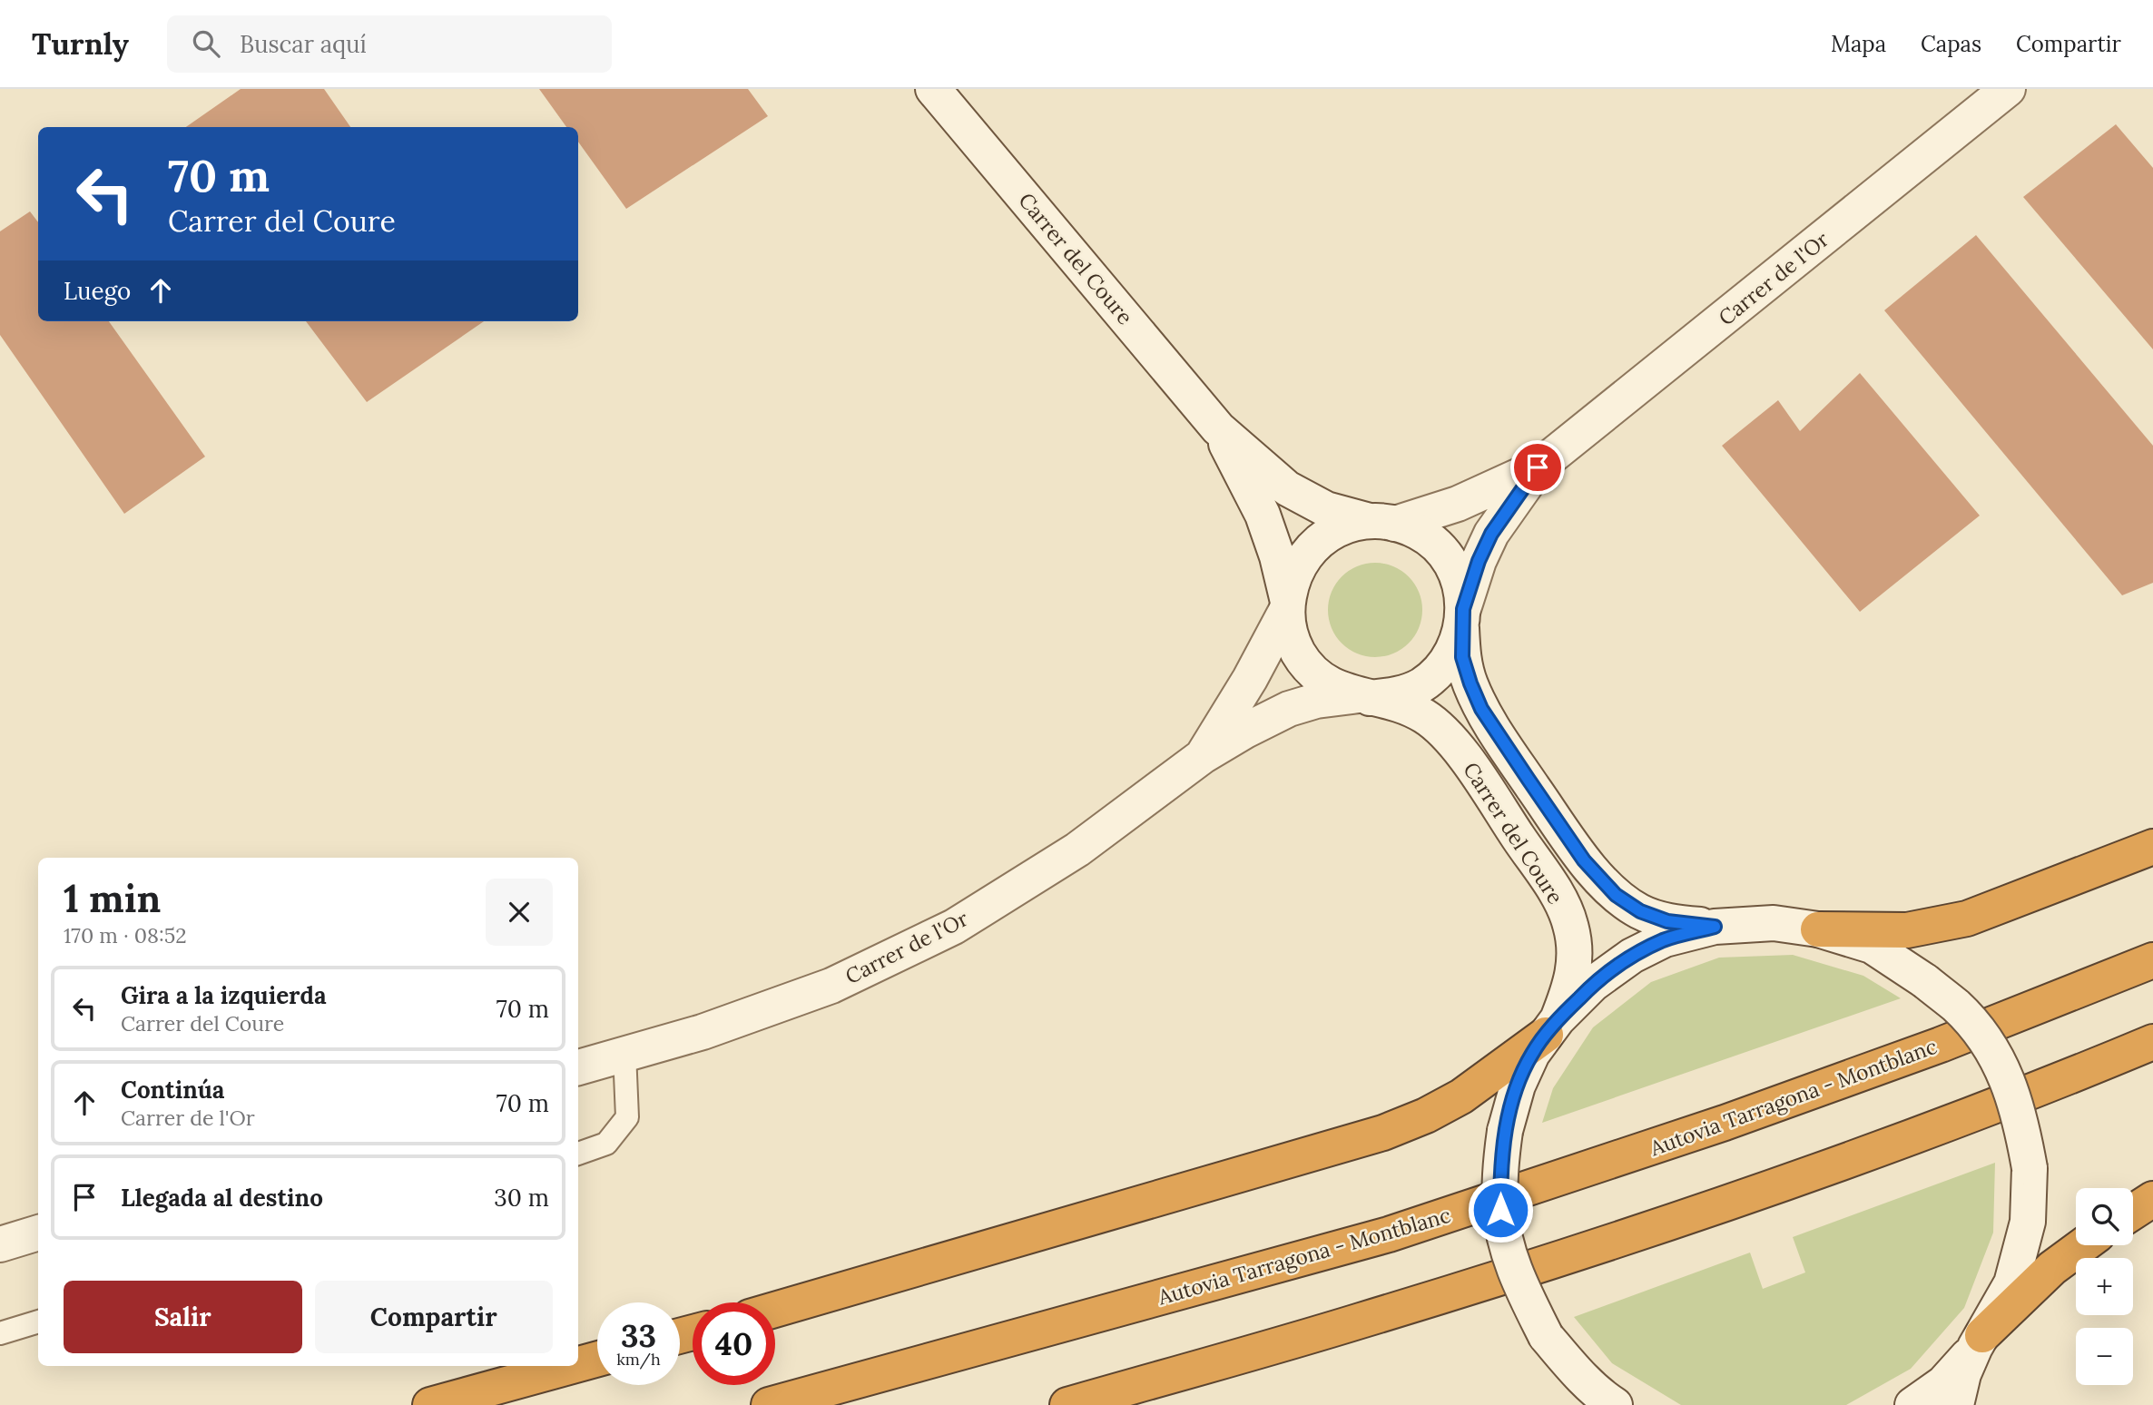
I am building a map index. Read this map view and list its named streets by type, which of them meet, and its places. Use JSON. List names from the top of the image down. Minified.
{"streets":{"highway":["Autovia Tarragona - Montblanc"],"street":["Carrer del Coure","Carrer de l'Or"]},"crossings":[["Carrer del Coure","Carrer de l'Or"]],"page":{"header":"Turnly","search":"Buscar aquí","nav":["Mapa","Capas","Compartir"],"turn":["70 m","Carrer del Coure"],"then":"Luego","heading":["1 min","170 m · 08:52"],"list":[{"name":"Gira a la izquierda","note":"Carrer del Coure","value":"70 m"},{"name":"Continúa","note":"Carrer de l'Or","value":"70 m"},{"name":"Llegada al destino","value":"30 m"}],"map_buttons":["+","−"],"buttons":["Salir","Compartir"],"speed":"33 km/h","limit":"40"}}
